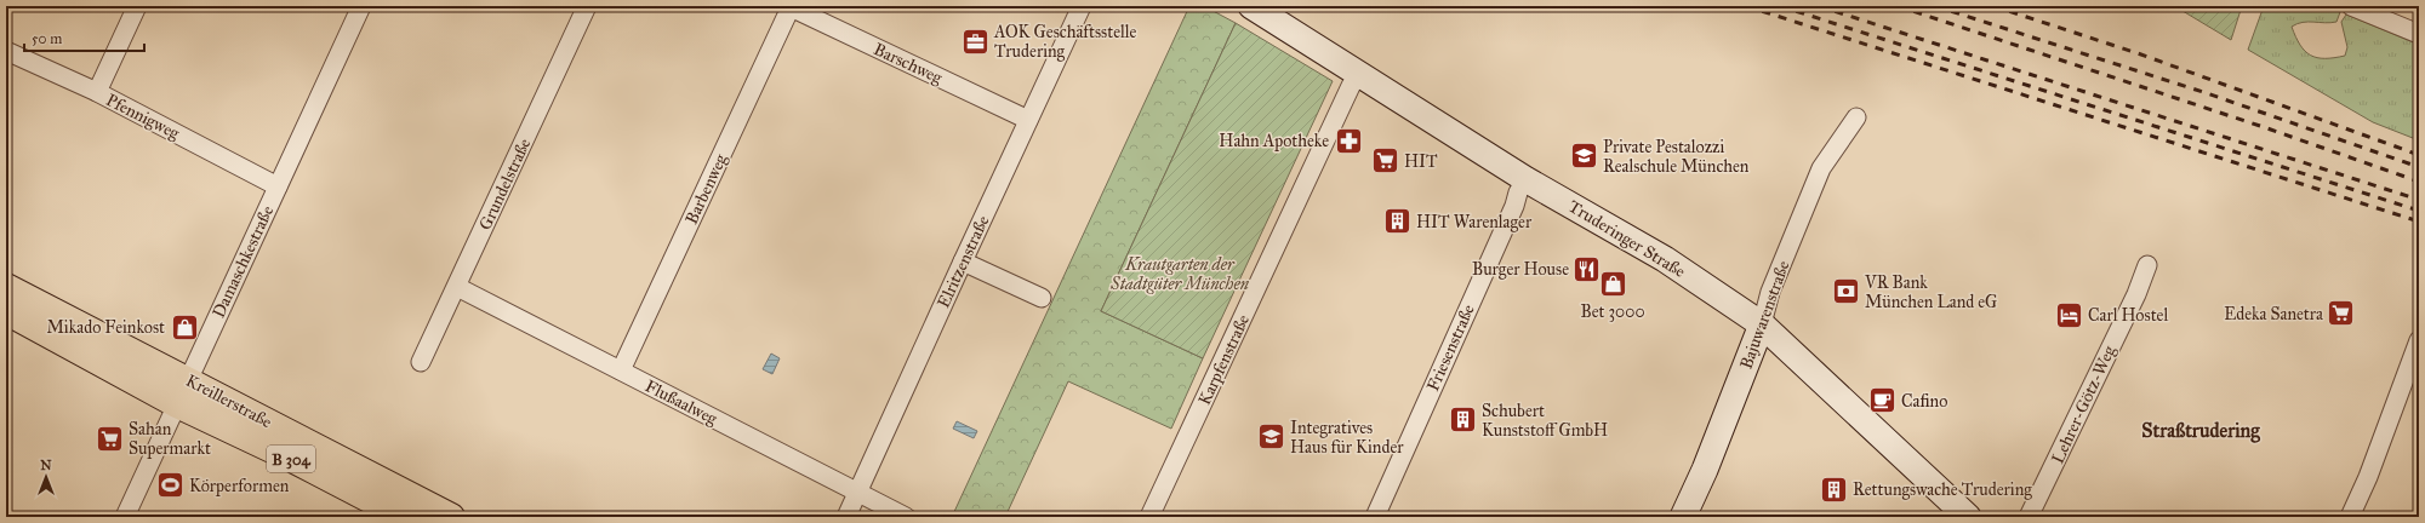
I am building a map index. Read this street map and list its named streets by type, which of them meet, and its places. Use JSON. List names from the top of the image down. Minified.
{"streets":{"main road":["Kreillerstraße","B 304"],"street":["Barschweg","Pfennigweg","Grundelstraße","Barbenweg","Truderinger Straße","Damaschkestraße","Elritzenstraße","Bajuwarenstraße","Friesenstraße","Karpfenstraße","Flußaalweg","Lehrer-Götz-Weg"]},"crossings":[["Barschweg","Barbenweg"],["Barschweg","Elritzenstraße"],["Pfennigweg","Damaschkestraße"],["Grundelstraße","Flußaalweg"],["Barbenweg","Flußaalweg"],["Truderinger Straße","Bajuwarenstraße"],["Truderinger Straße","Friesenstraße"],["Truderinger Straße","Karpfenstraße"],["Damaschkestraße","Kreillerstraße"],["Elritzenstraße","Flußaalweg"]],"districts":["Straßtrudering"],"parks":["Krautgarten der Stadtgüter München"],"places":{"office":["AOK Geschäftsstelle Trudering"],"pharmacy":["Hahn Apotheke"],"school or university":["Private Pestalozzi Realschule München","Integratives Haus für Kinder"],"supermarket":["HIT","Edeka Sanetra","Sahan Supermarkt"],"building":["HIT Warenlager","Schubert Kunststoff GmbH","Rettungswache Trudering"],"restaurant":["Burger House"],"shop":["Bet 3000","Mikado Feinkost"],"bank":["VR Bank München Land eG"],"hotel":["Carl Hostel"],"cafe":["Cafino"],"sports":["Körperformen"]},"scale_bar":"50 m","north":"top"}
